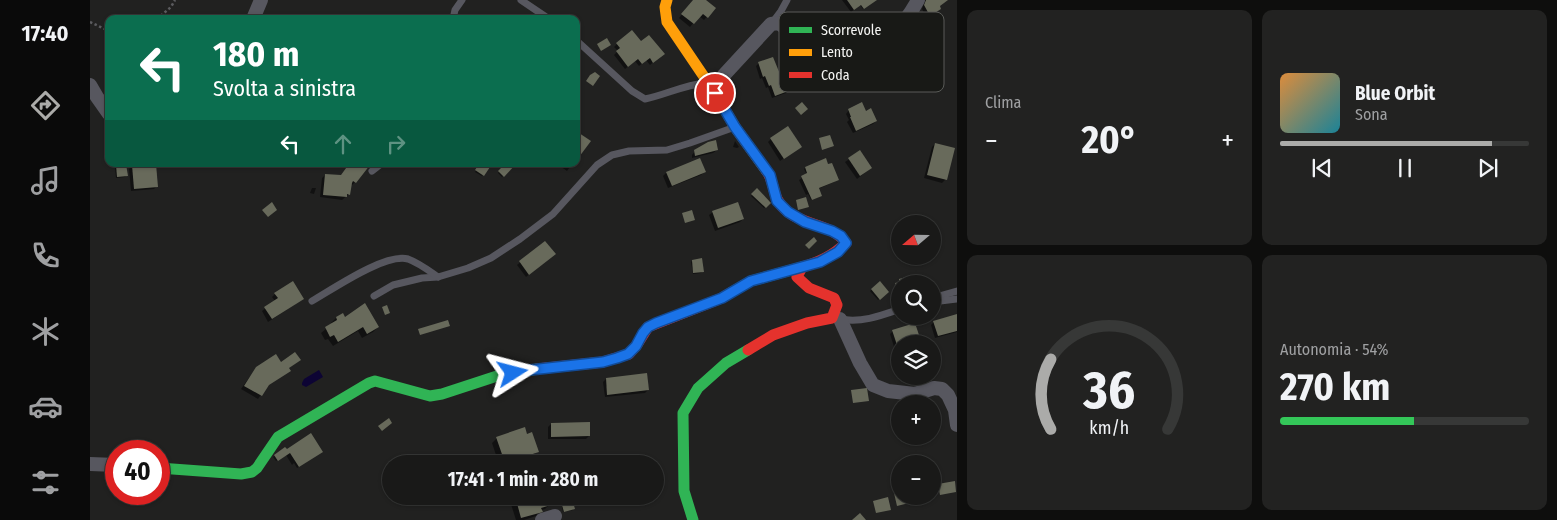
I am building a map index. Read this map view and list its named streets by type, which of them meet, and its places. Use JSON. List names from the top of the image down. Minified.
{"legend":["Scorrevole","Lento","Coda"],"north":"left","page":{"tabs":"17:40","tile":["Clima",["Autonomia · 54%","270 km"]],"turn":["180 m","Svolta a sinistra"],"song":["Blue Orbit","Sona"],"heat":["−","20°","+"],"map_buttons":["+","−"],"limit":"40","trip":"17:41 · 1 min · 280 m","gauge":["36","km/h"]}}
